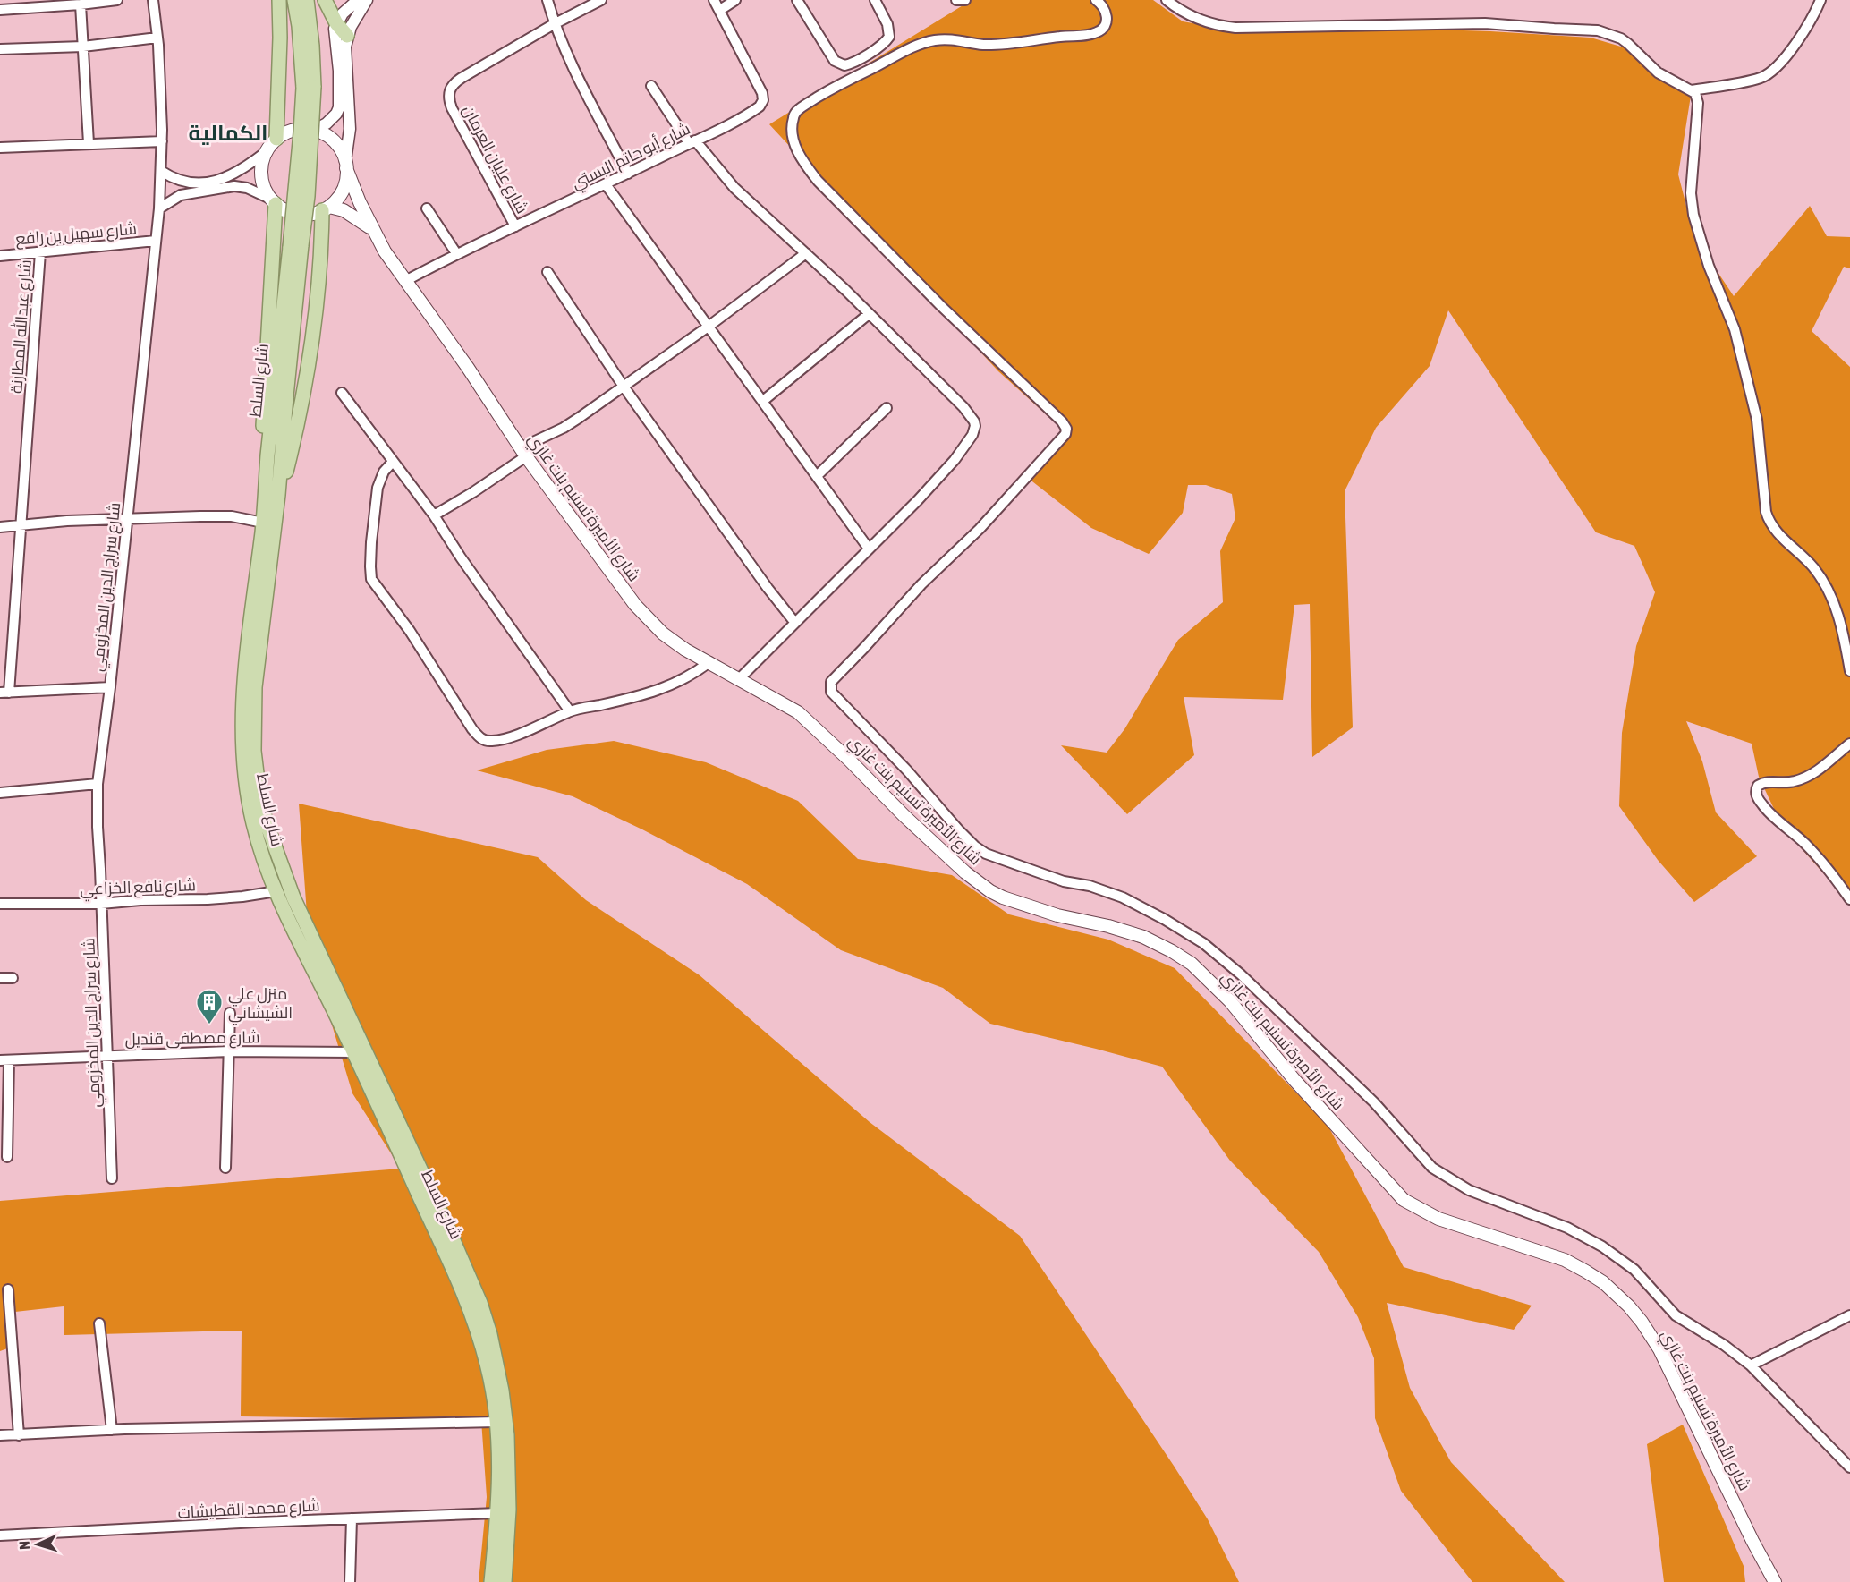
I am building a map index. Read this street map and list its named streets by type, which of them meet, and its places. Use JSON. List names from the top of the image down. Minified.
{"streets":{"main road":["شارع السلط","شارع الأميرة تسنيم بنت غازي"],"street":["شارع أبو حاتم البستي","شارع عليان العرمان","شارع سهيل بن رافع","شارع عبدالله المطارنة","شارع سراج الدين المخزومي","شارع نافع الخزاعي","شارع مصطفى قنديل","شارع محمد القطيشات"]},"crossings":[["شارع أبو حاتم البستي","شارع عليان العرمان"],["شارع أبو حاتم البستي","شارع الأميرة تسنيم بنت غازي"],["شارع سهيل بن رافع","شارع عبدالله المطارنة"],["شارع سهيل بن رافع","شارع سراج الدين المخزومي"],["شارع السلط","شارع نافع الخزاعي"],["شارع السلط","شارع مصطفى قنديل"],["شارع السلط","شارع محمد القطيشات"],["شارع سراج الدين المخزومي","شارع نافع الخزاعي"],["شارع سراج الدين المخزومي","شارع مصطفى قنديل"]],"districts":["الكمالية"],"places":{"building":["منزل علي الشيشاني"]},"north":"left"}
